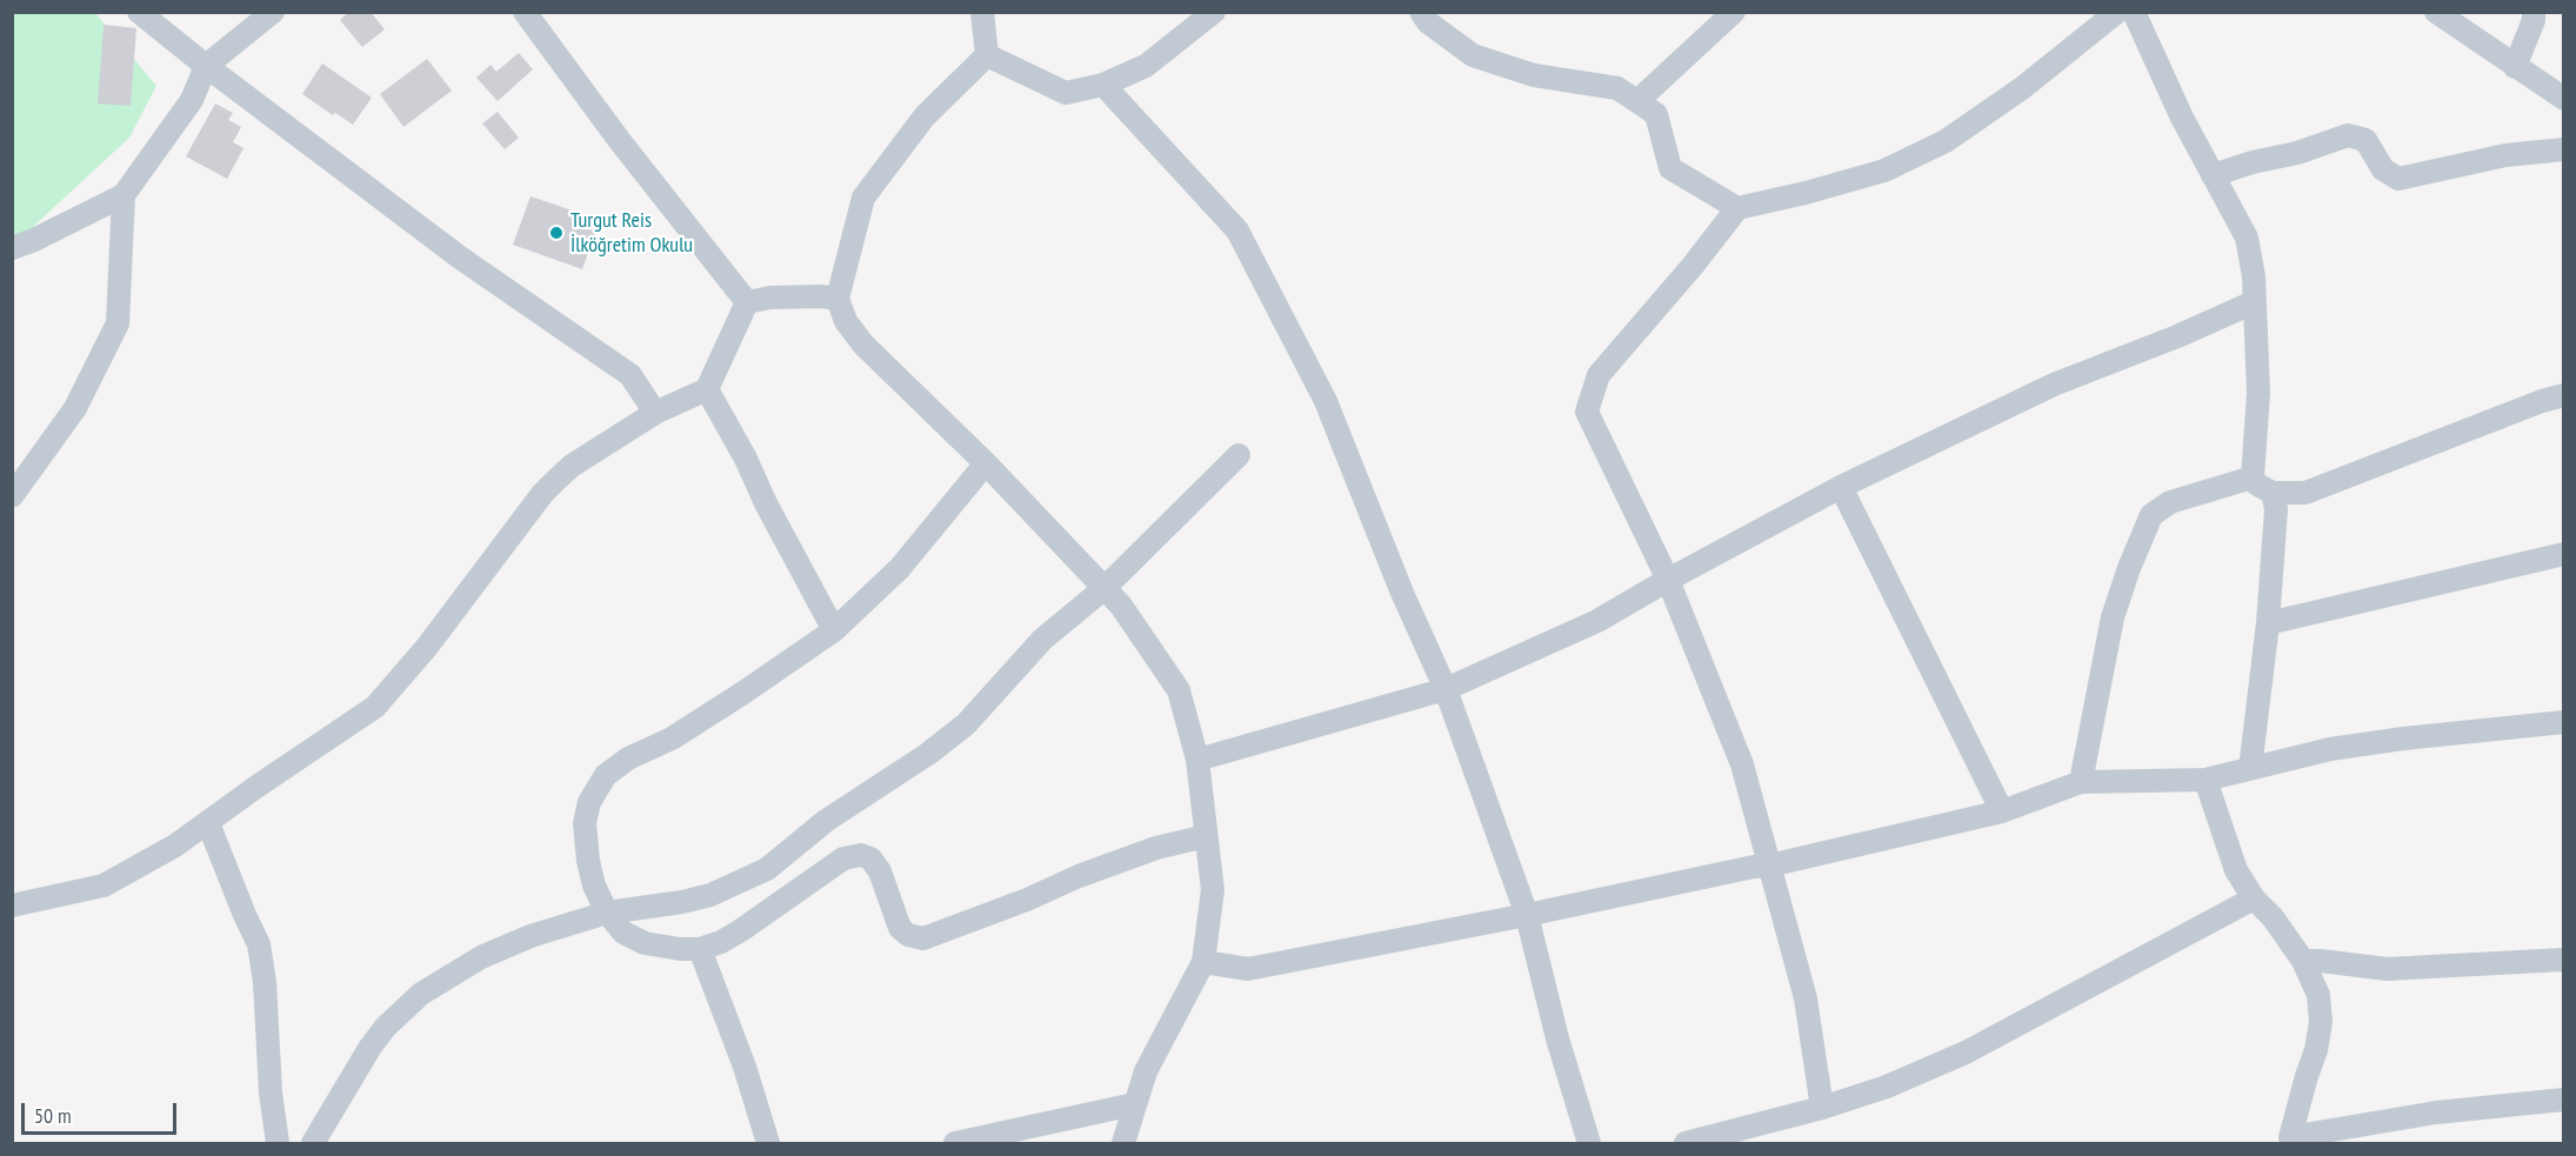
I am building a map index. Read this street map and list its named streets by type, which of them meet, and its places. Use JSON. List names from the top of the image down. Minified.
{"places":["Turgut Reis İlköğretim Okulu"],"scale_bar":"50 m"}
